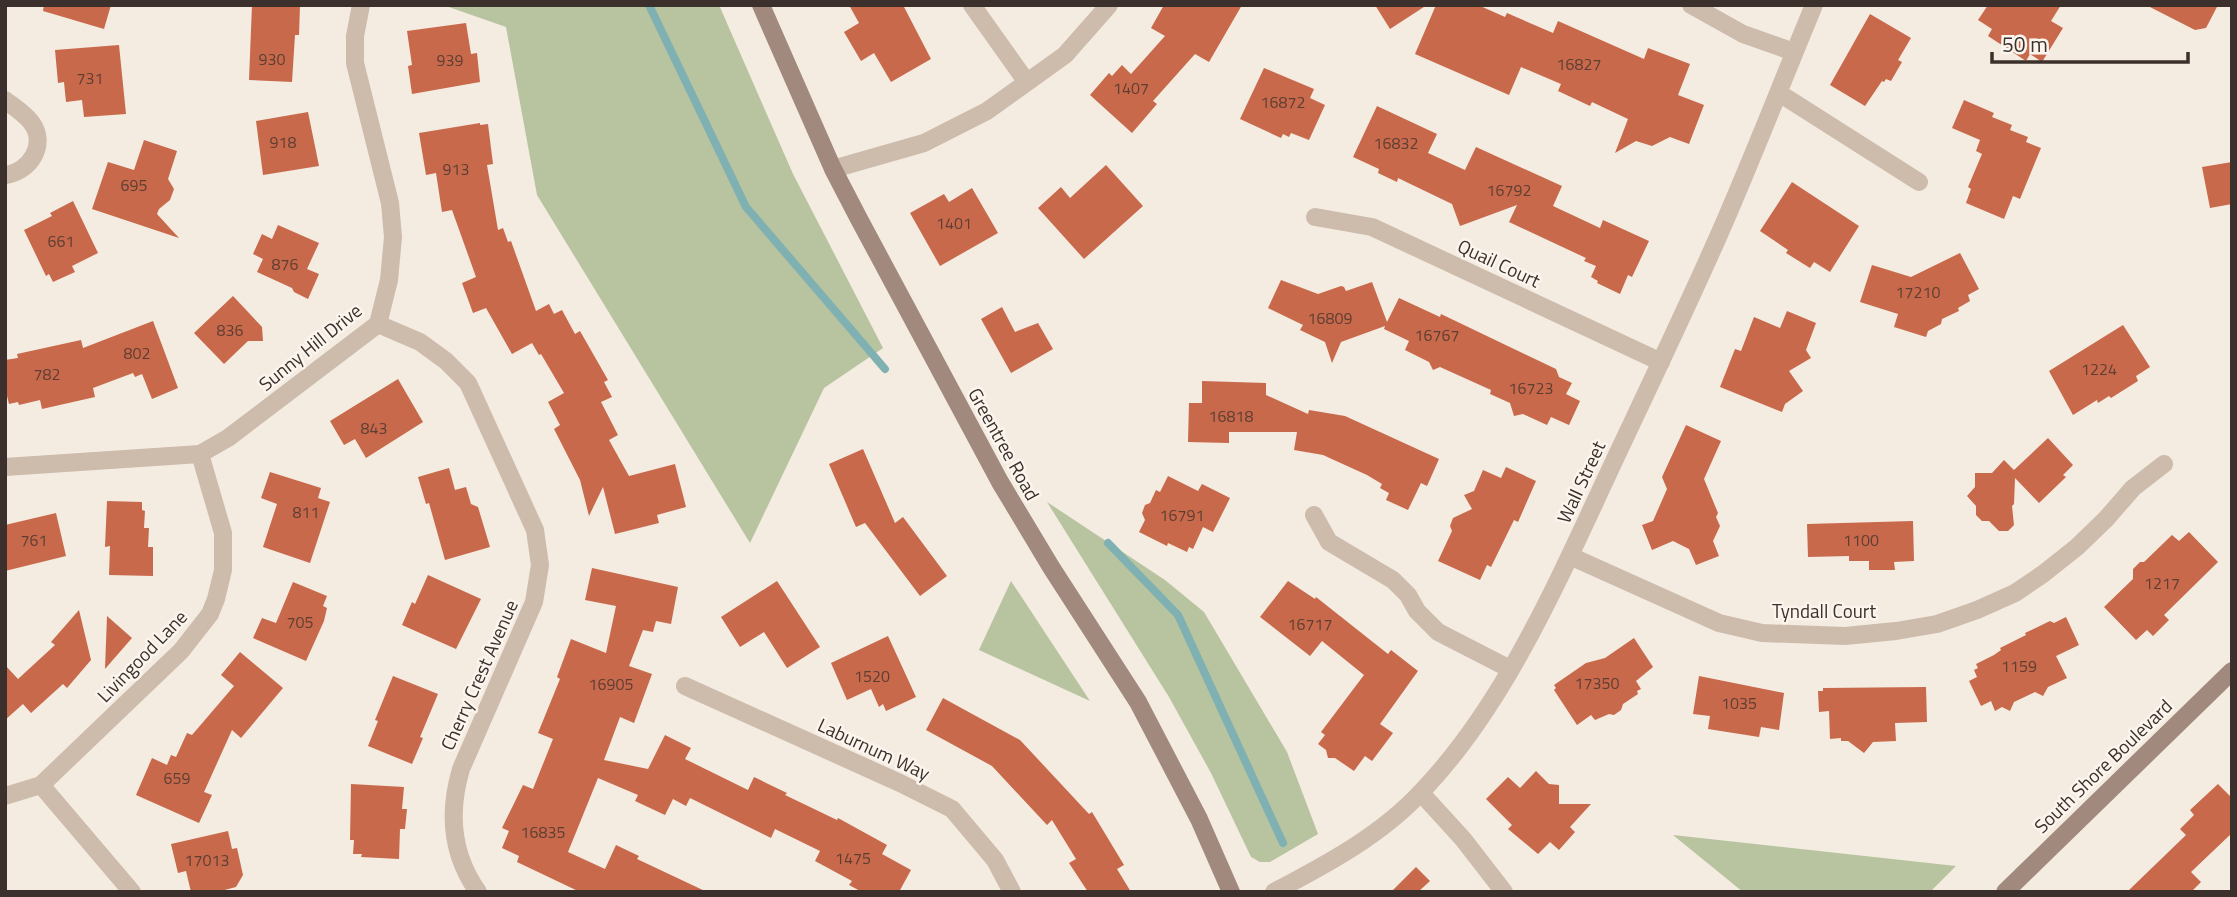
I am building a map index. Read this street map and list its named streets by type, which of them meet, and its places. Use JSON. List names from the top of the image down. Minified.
{"streets":{"street":["Quail Court","Sunny Hill Drive","Greentree Road","Wall Street","Tyndall Court","Livingood Lane","Cherry Crest Avenue","Laburnum Way","South Shore Boulevard"]},"crossings":[["Quail Court","Wall Street"],["Sunny Hill Drive","Livingood Lane"],["Sunny Hill Drive","Cherry Crest Avenue"],["Wall Street","Tyndall Court"]],"house_numbers":["930","939","16827","731","1407","16872","918","16832","913","695","16792","1401","661","876","17210","16809","836","16767","802","1224","782","16723","16818","843","811","16791","761","1100","1217","705","16717","1159","1520","17350","16905","1035","659","16835","1475","17013"],"scale_bar":"50 m"}
